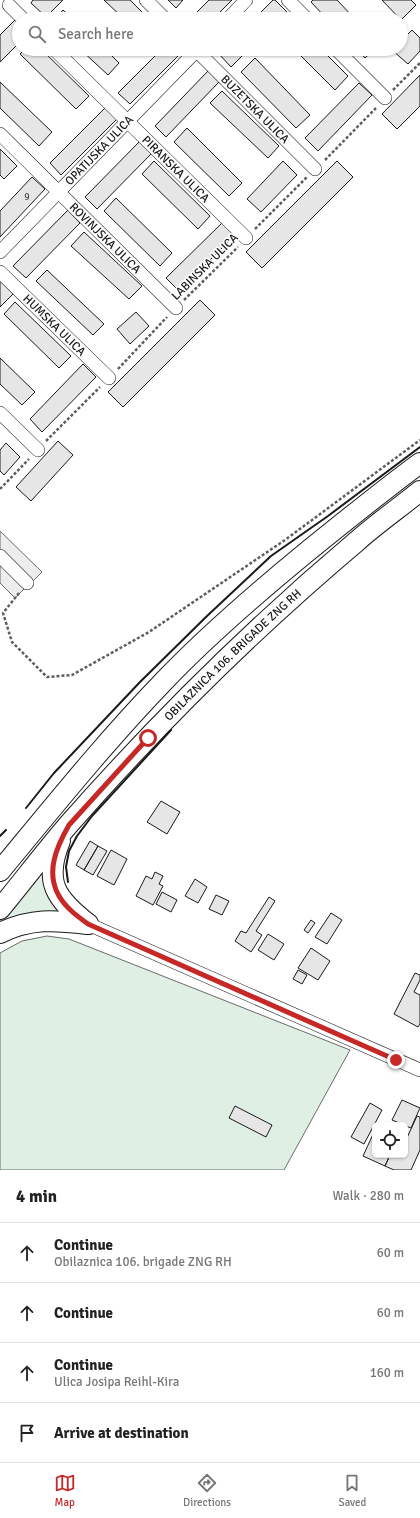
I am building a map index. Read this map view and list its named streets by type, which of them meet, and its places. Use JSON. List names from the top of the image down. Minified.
{"streets":{"main road":["OBILAZNICA 106. BRIGADE ZNG RH"],"street":["BUZETSKA ULICA","OPATIJSKA ULICA","PIRANSKA ULICA","ROVINJSKA ULICA","HUMSKA ULICA"],"path":["LABINSKA ULICA"]},"crossings":[["BUZETSKA ULICA","LABINSKA ULICA"],["OPATIJSKA ULICA","PIRANSKA ULICA"],["OPATIJSKA ULICA","ROVINJSKA ULICA"],["PIRANSKA ULICA","LABINSKA ULICA"],["ROVINJSKA ULICA","LABINSKA ULICA"],["LABINSKA ULICA","HUMSKA ULICA"]],"house_numbers":["9"],"page":{"search":"Search here","heading":["4 min","Walk · 280 m"],"list":[["Continue","Obilaznica 106. brigade ZNG RH","60 m"],["Continue","60 m"],["Continue","Ulica Josipa Reihl-Kira","160 m"],"Arrive at destination"],"nav":["Map","Directions","Saved"]}}
